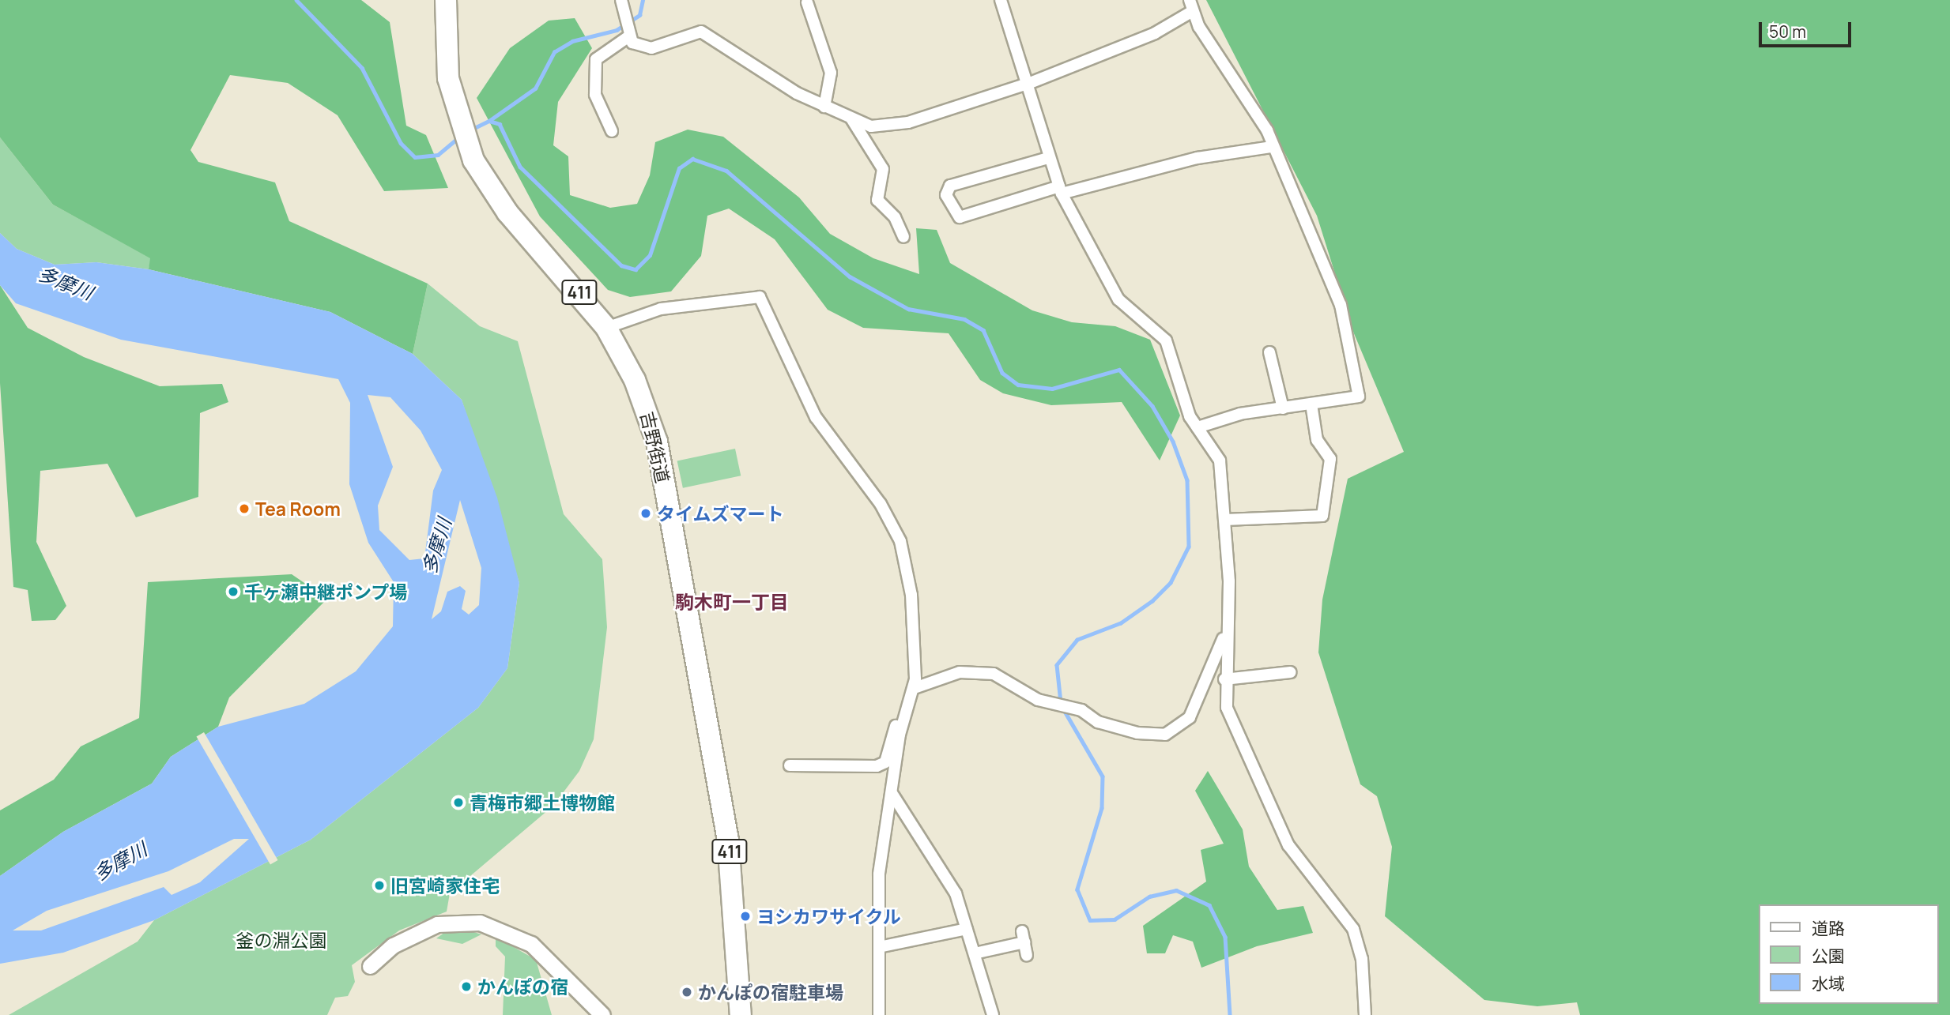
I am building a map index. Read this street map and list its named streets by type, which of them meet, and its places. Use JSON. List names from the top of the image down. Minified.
{"streets":{"highway":["411","吉野街道"]},"districts":["駒木町一丁目"],"water":["多摩川"],"parks":["釜の淵公園"],"places":["Tea Room","タイムズマート","千ヶ瀬中継ポンプ場","青梅市郷土博物館","旧宮崎家住宅","ヨシカワサイクル","かんぽの宿","かんぽの宿駐車場"],"legend":["道路","公園","水域"],"scale_bar":"50 m"}
